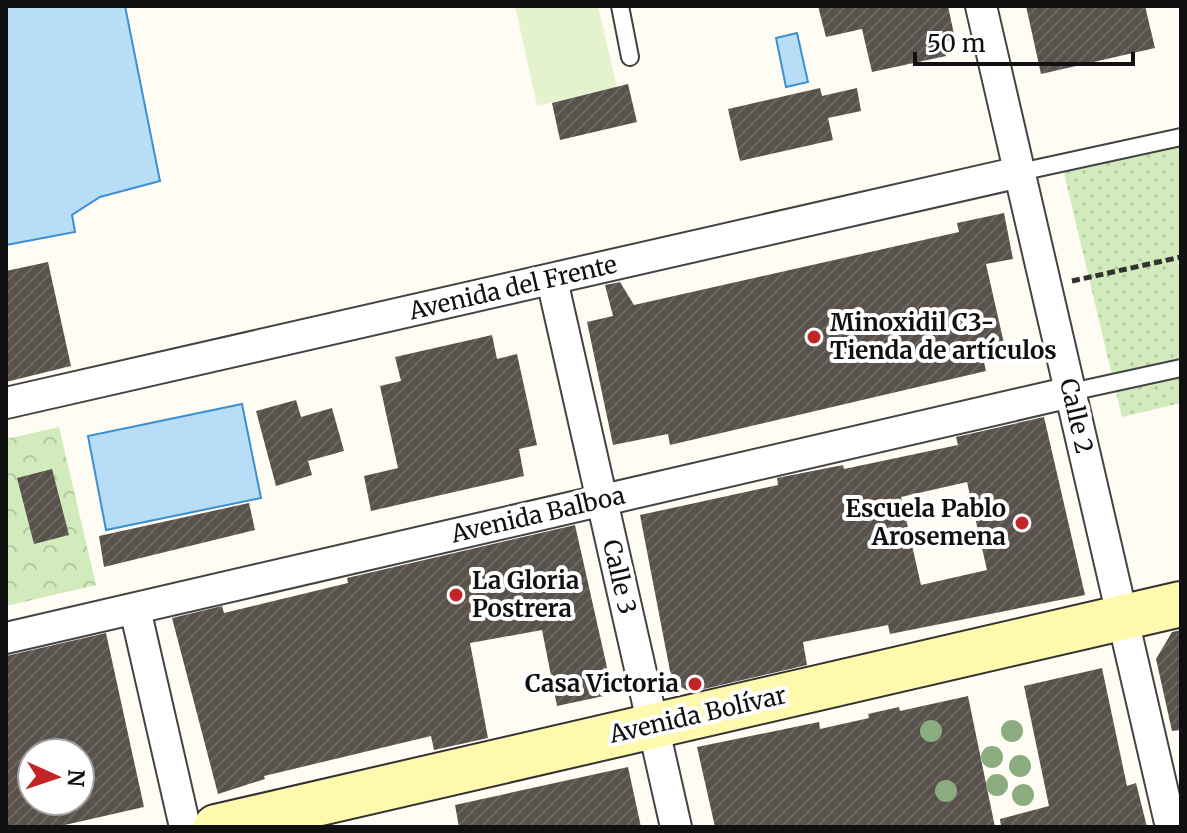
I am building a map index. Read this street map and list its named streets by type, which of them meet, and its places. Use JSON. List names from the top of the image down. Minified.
{"streets":{"street":["Avenida del Frente","Calle 2","Avenida Balboa","Calle 3","Avenida Bolívar"]},"crossings":[["Avenida del Frente","Calle 2"],["Avenida del Frente","Calle 3"],["Calle 2","Avenida Balboa"],["Calle 2","Avenida Bolívar"],["Avenida Balboa","Calle 3"],["Calle 3","Avenida Bolívar"]],"places":["Minoxidil C3- Tienda de artículos","Escuela Pablo Arosemena","La Gloria Postrera","Casa Victoria"],"scale_bar":"50 m","north":"right"}
